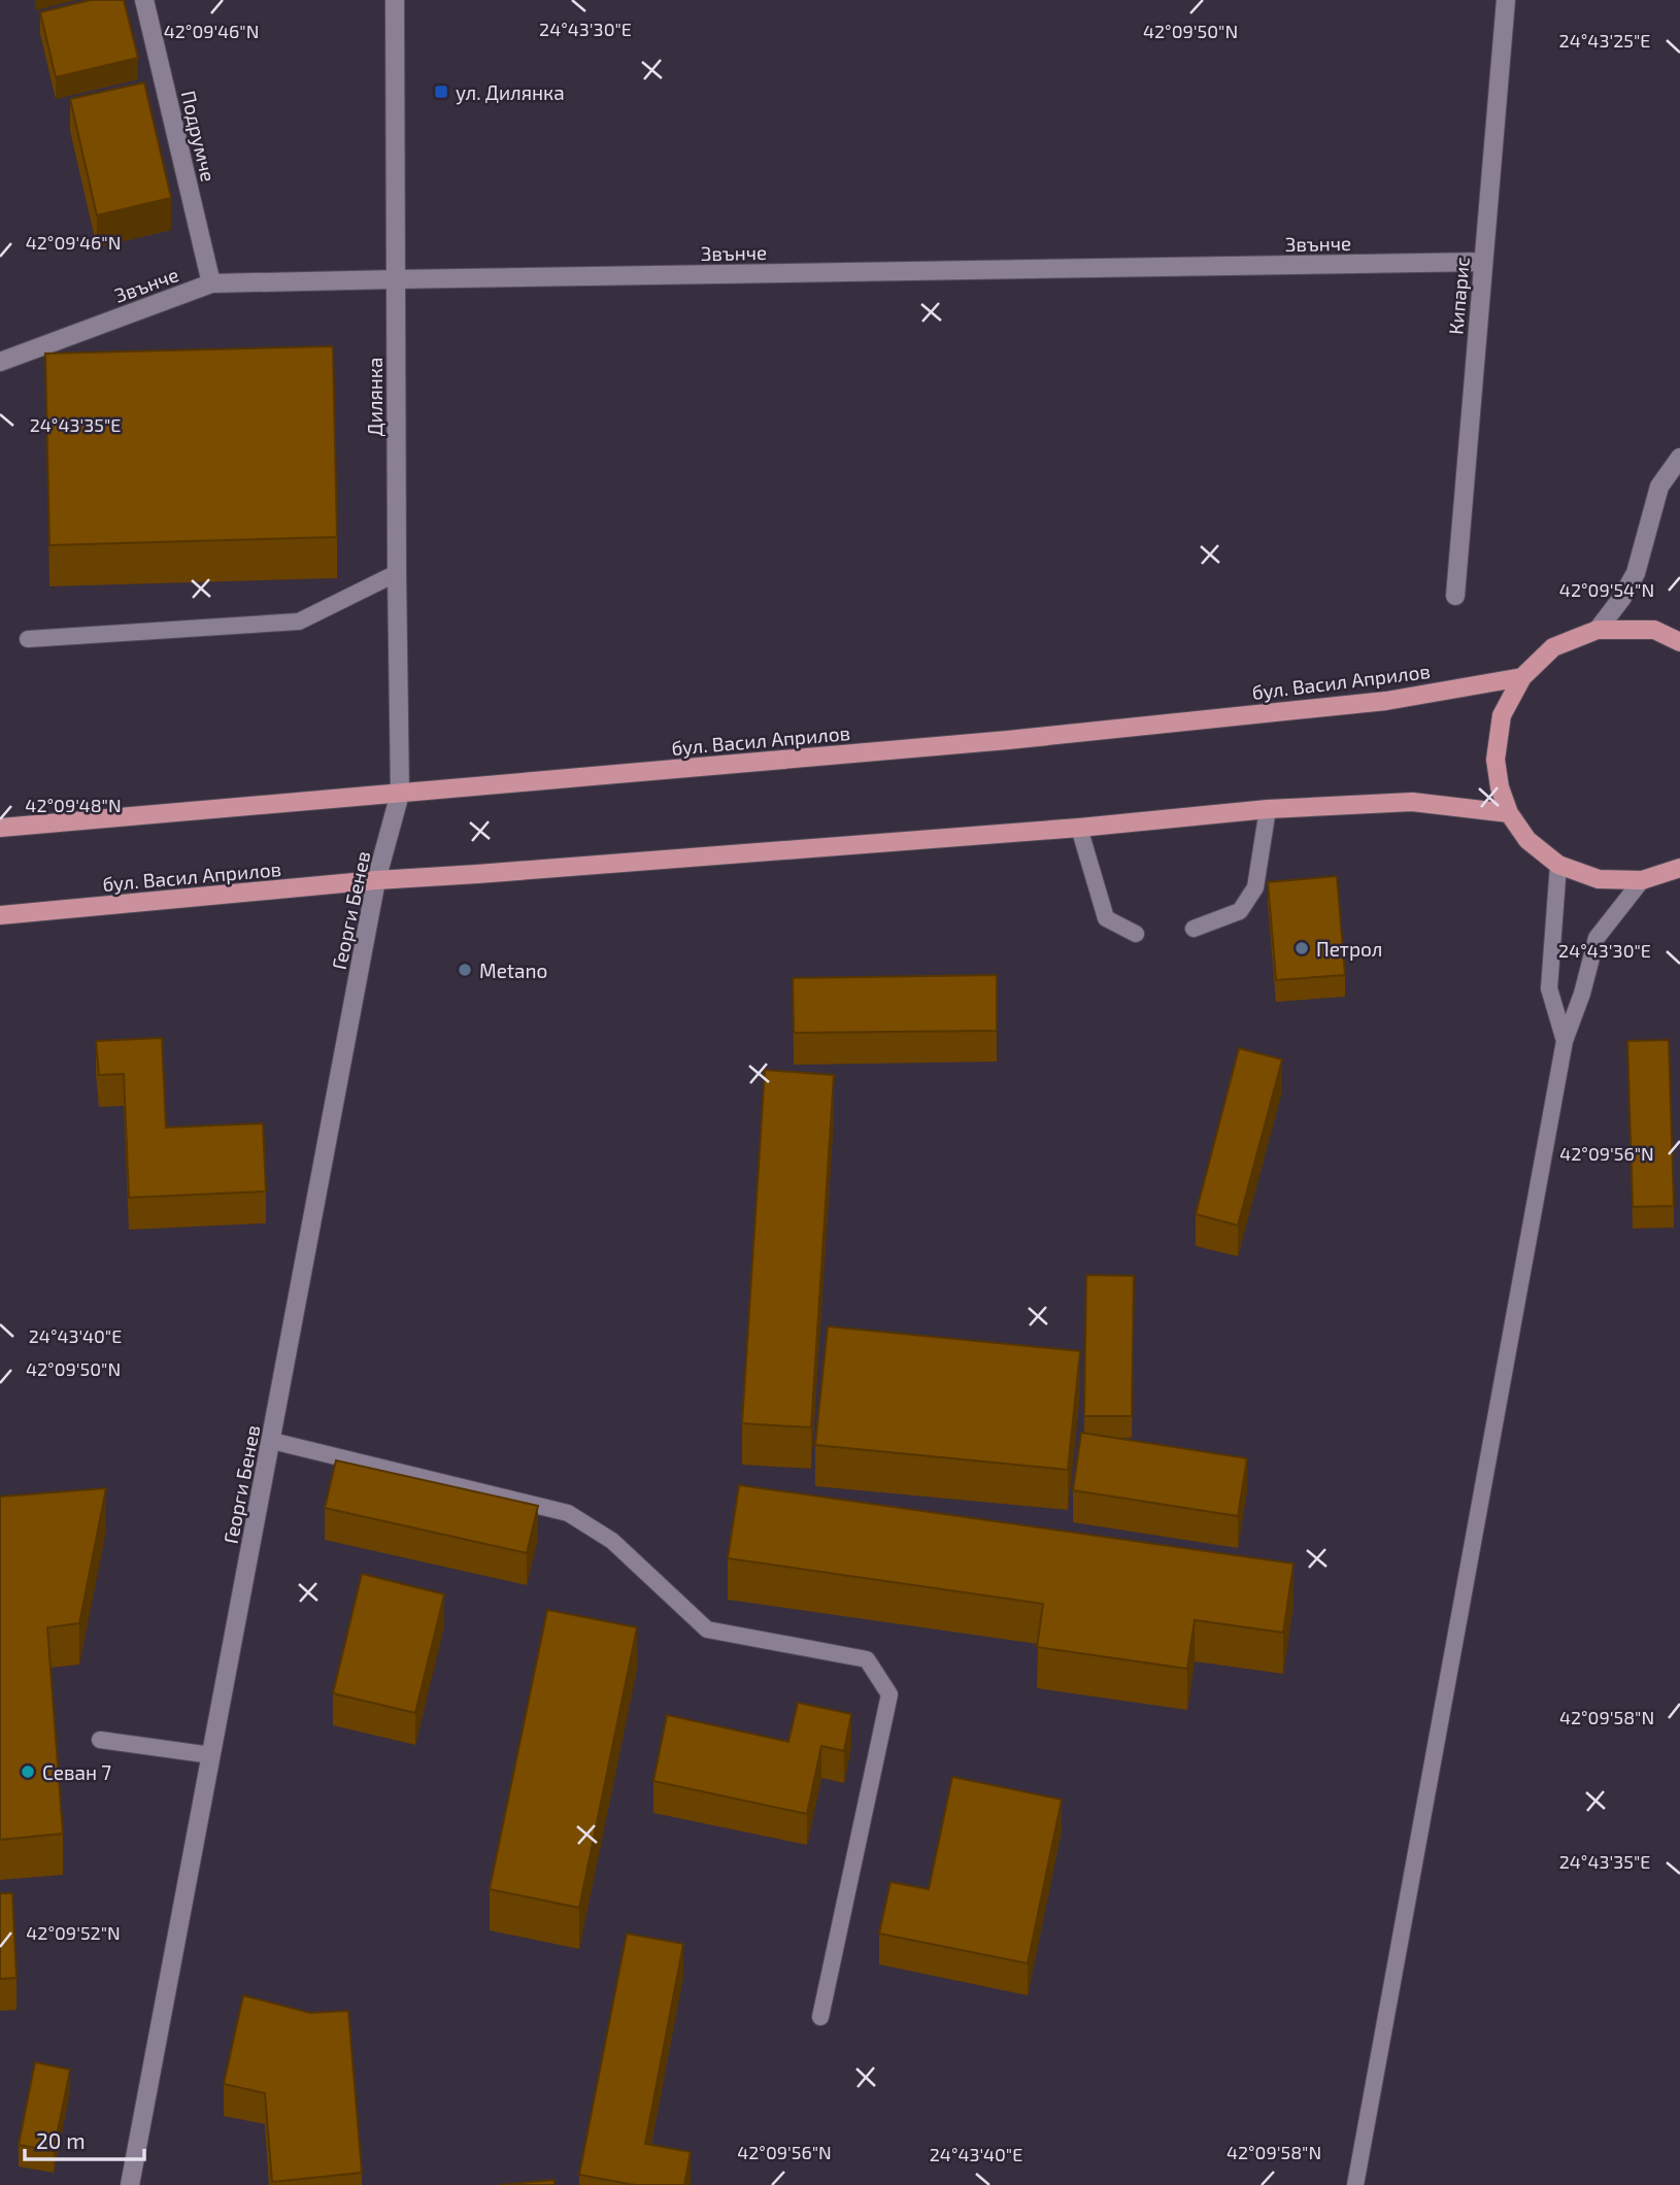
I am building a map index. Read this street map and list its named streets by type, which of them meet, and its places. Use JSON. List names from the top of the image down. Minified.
{"streets":{"main road":["бул. Васил Априлов"],"street":["Подрумче","Звънче","Кипарис","Дилянка","Георги Бенев"]},"crossings":[["Подрумче","Звънче"],["Звънче","Кипарис"],["Звънче","Дилянка"],["Дилянка","бул. Васил Априлов"],["Дилянка","Георги Бенев"],["бул. Васил Априлов","Георги Бенев"]],"places":{"transit":["ул. Дилянка"],"other":["Петрол","Metano","Севан 7"]},"scale_bar":"20 m","coordinates":["24°43'30\"E","42°09'46\"N","42°09'50\"N","24°43'25\"E","24°43'35\"E","42°09'54\"N","42°09'48\"N","42°09'56\"N","24°43'40\"E","42°09'58\"N","42°09'52\"N"]}
